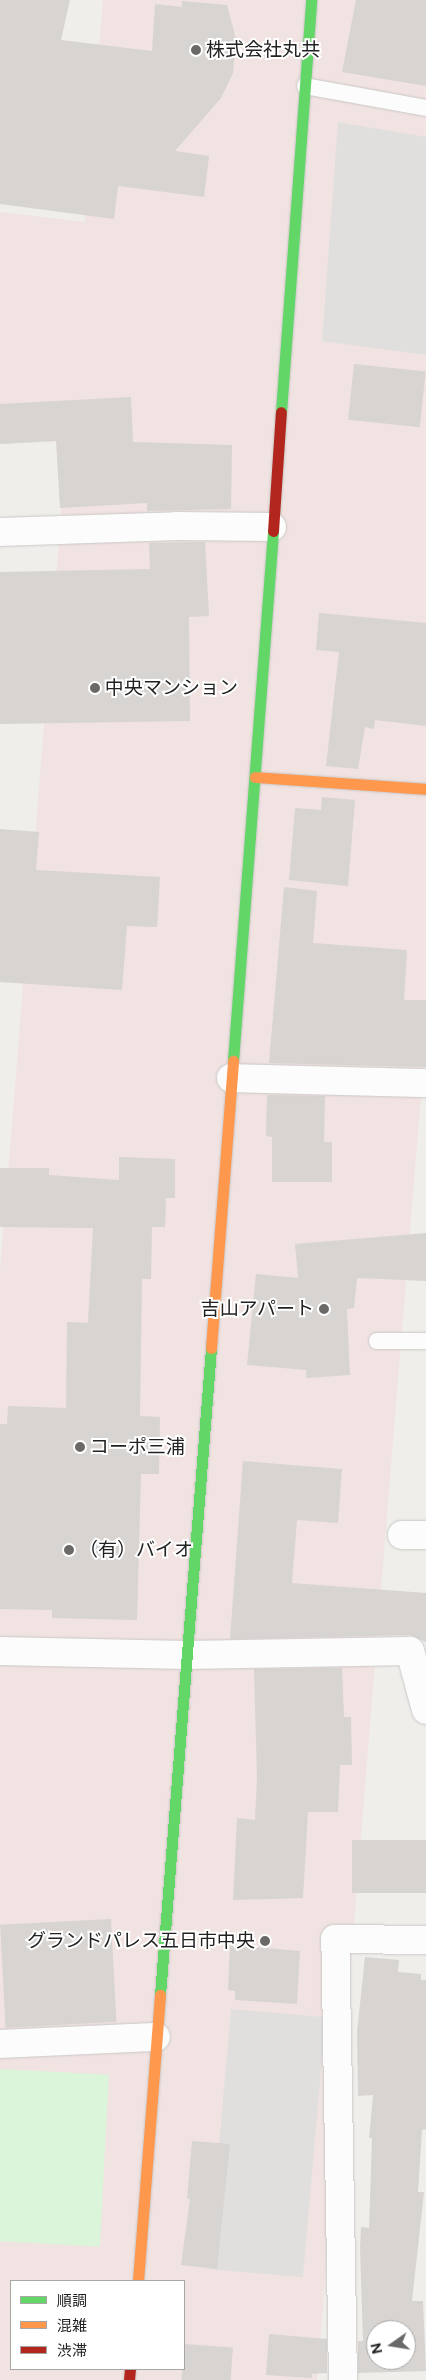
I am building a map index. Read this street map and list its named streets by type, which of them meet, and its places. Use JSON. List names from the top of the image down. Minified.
{"places":["株式会社丸共","中央マンション","吉山アパート","コーポ三浦","（有）バイオ","グランドパレス五日市中央"],"legend":["順調","混雑","渋滞"],"north":"left"}
